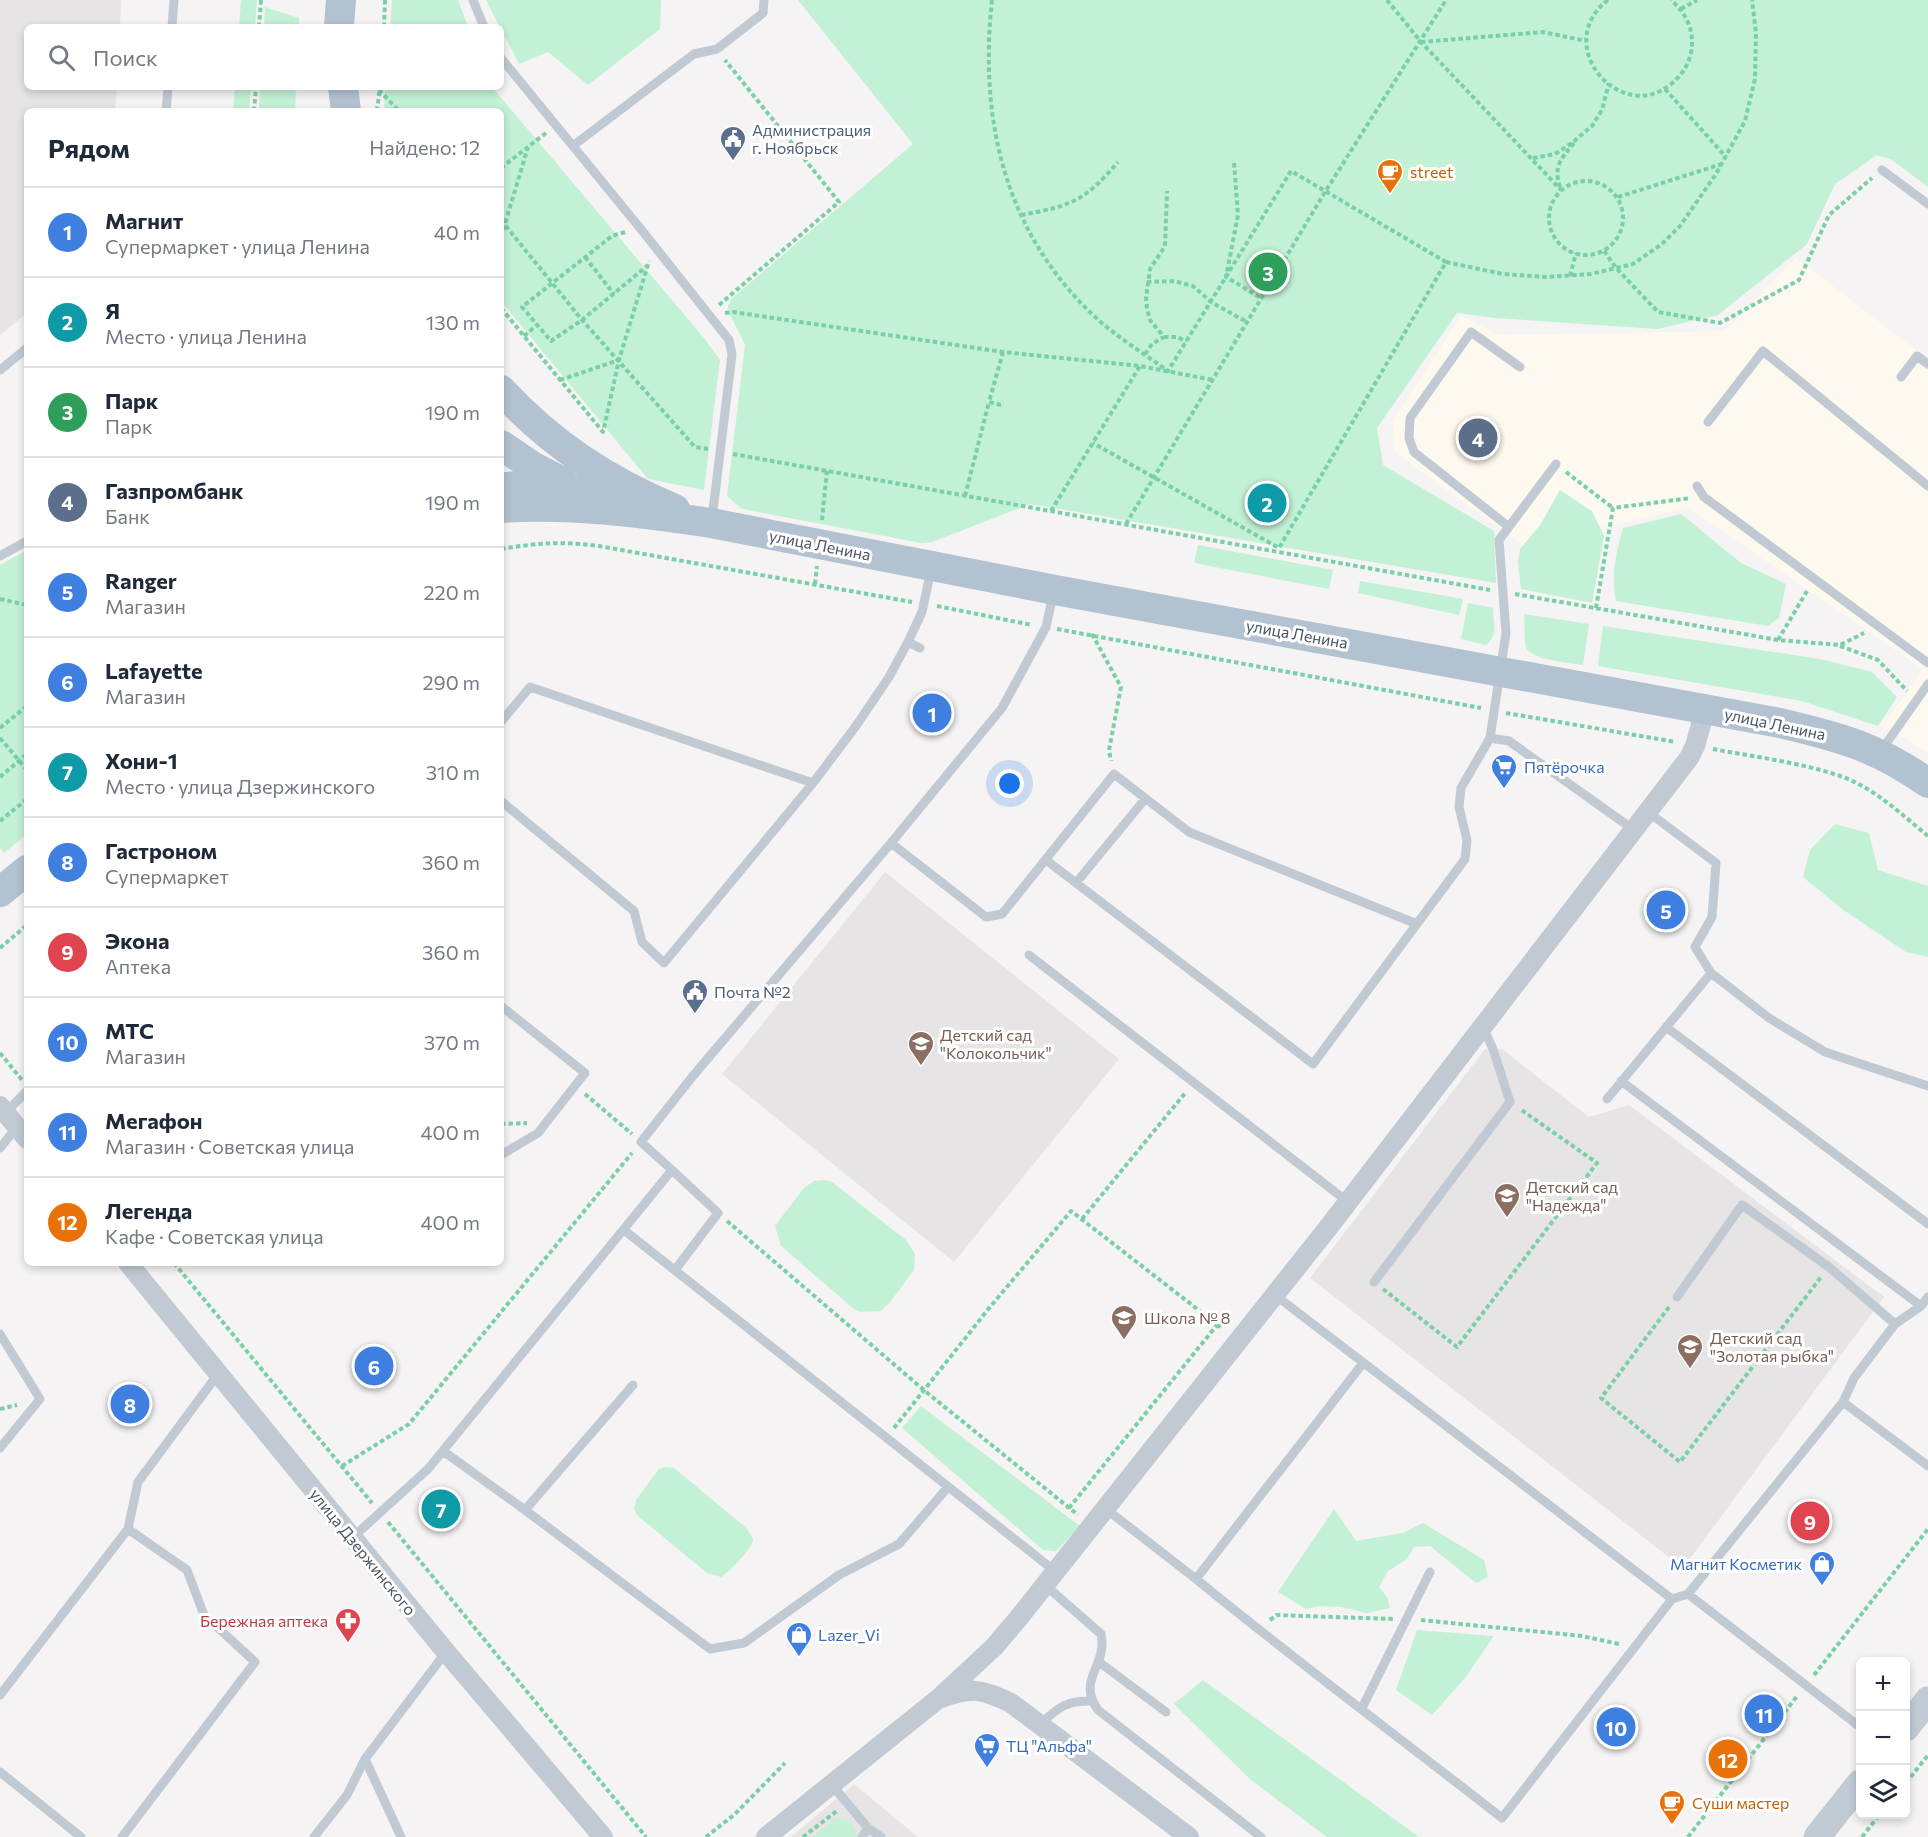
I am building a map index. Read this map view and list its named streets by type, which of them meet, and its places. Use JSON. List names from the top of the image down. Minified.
{"streets":{"main road":["улица Ленина"],"street":["улица Дзержинского"]},"places":{"public building":["Администрация г. Ноябрьск","Почта №2"],"cafe":["street","Суши мастер"],"supermarket":["Пятёрочка","ТЦ \"Альфа\""],"school or university":["Детский сад \"Колокольчик\"","Детский сад \"Надежда\"","Школа № 8","Детский сад \"Золотая рыбка\""],"shop":["Магнит Косметик","Lazer_Vi"],"pharmacy":["Бережная аптека"]},"page":{"search":"Поиск","heading":["Рядом","Найдено: 12"],"list":[{"mark":"1","name":"Магнит","note":"Супермаркет · улица Ленина","value":"40 m"},{"mark":"2","name":"Я","note":"Место · улица Ленина","value":"130 m"},{"mark":"3","name":"Парк","note":"Парк","value":"190 m"},{"mark":"4","name":"Газпромбанк","note":"Банк","value":"190 m"},{"mark":"5","name":"Ranger","note":"Магазин","value":"220 m"},{"mark":"6","name":"Lafayette","note":"Магазин","value":"290 m"},{"mark":"7","name":"Хони-1","note":"Место · улица Дзержинского","value":"310 m"},{"mark":"8","name":"Гастроном","note":"Супермаркет","value":"360 m"},{"mark":"9","name":"Экона","note":"Аптека","value":"360 m"},{"mark":"10","name":"МТС","note":"Магазин","value":"370 m"},{"mark":"11","name":"Мегафон","note":"Магазин · Советская улица","value":"400 m"},{"mark":"12","name":"Легенда","note":"Кафе · Советская улица","value":"400 m"}],"pins":["3","4","2","1","5","6","8","7","9","11","10","12"],"map_buttons":["+","−"]}}
